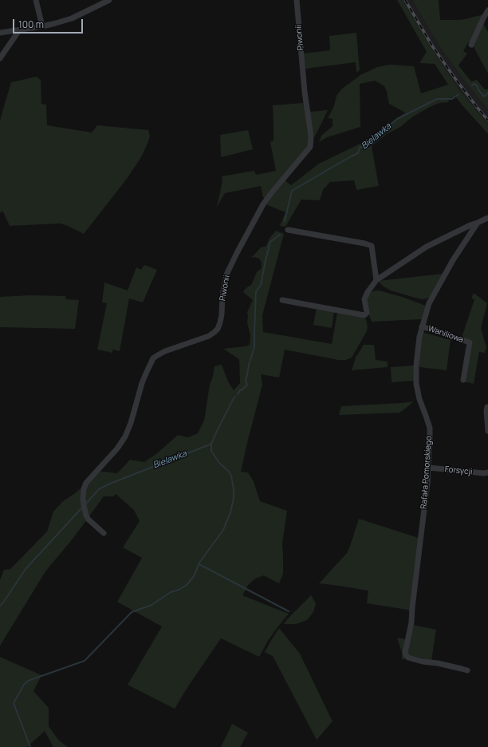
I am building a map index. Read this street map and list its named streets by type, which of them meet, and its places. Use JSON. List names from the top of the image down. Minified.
{"streets":{"street":["Piwonii","Waniliowa","Forsycji","Rafała Pomorskiego"]},"crossings":[["Waniliowa","Rafała Pomorskiego"],["Forsycji","Rafała Pomorskiego"]],"water":["Bielawka"],"scale_bar":"100 m"}
